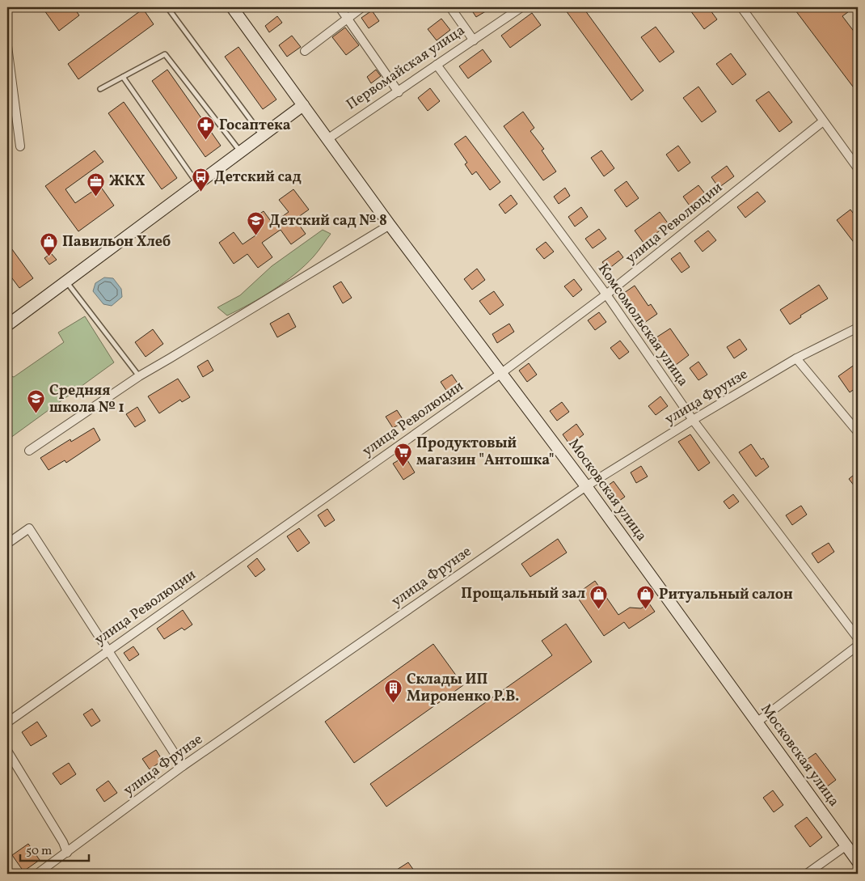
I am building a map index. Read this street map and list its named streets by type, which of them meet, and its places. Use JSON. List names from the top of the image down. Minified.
{"streets":{"street":["Первомайская улица","улица Революции","Комсомольская улица","улица Фрунзе","Московская улица"]},"crossings":[["Первомайская улица","Комсомольская улица"],["Первомайская улица","Московская улица"],["улица Революции","Комсомольская улица"],["улица Революции","Московская улица"],["Комсомольская улица","улица Фрунзе"],["улица Фрунзе","Московская улица"]],"places":{"pharmacy":["Госаптека"],"bus stop":["Детский сад"],"office":["ЖКХ"],"school or university":["Детский сад № 8","Средняя школа № 1"],"shop":["Павильон Хлеб","Прощальный зал","Ритуальный салон"],"supermarket":["Продуктовый магазин \"Антошка\""],"building":["Склады ИП Мироненко Р.В."]},"scale_bar":"50 m"}
